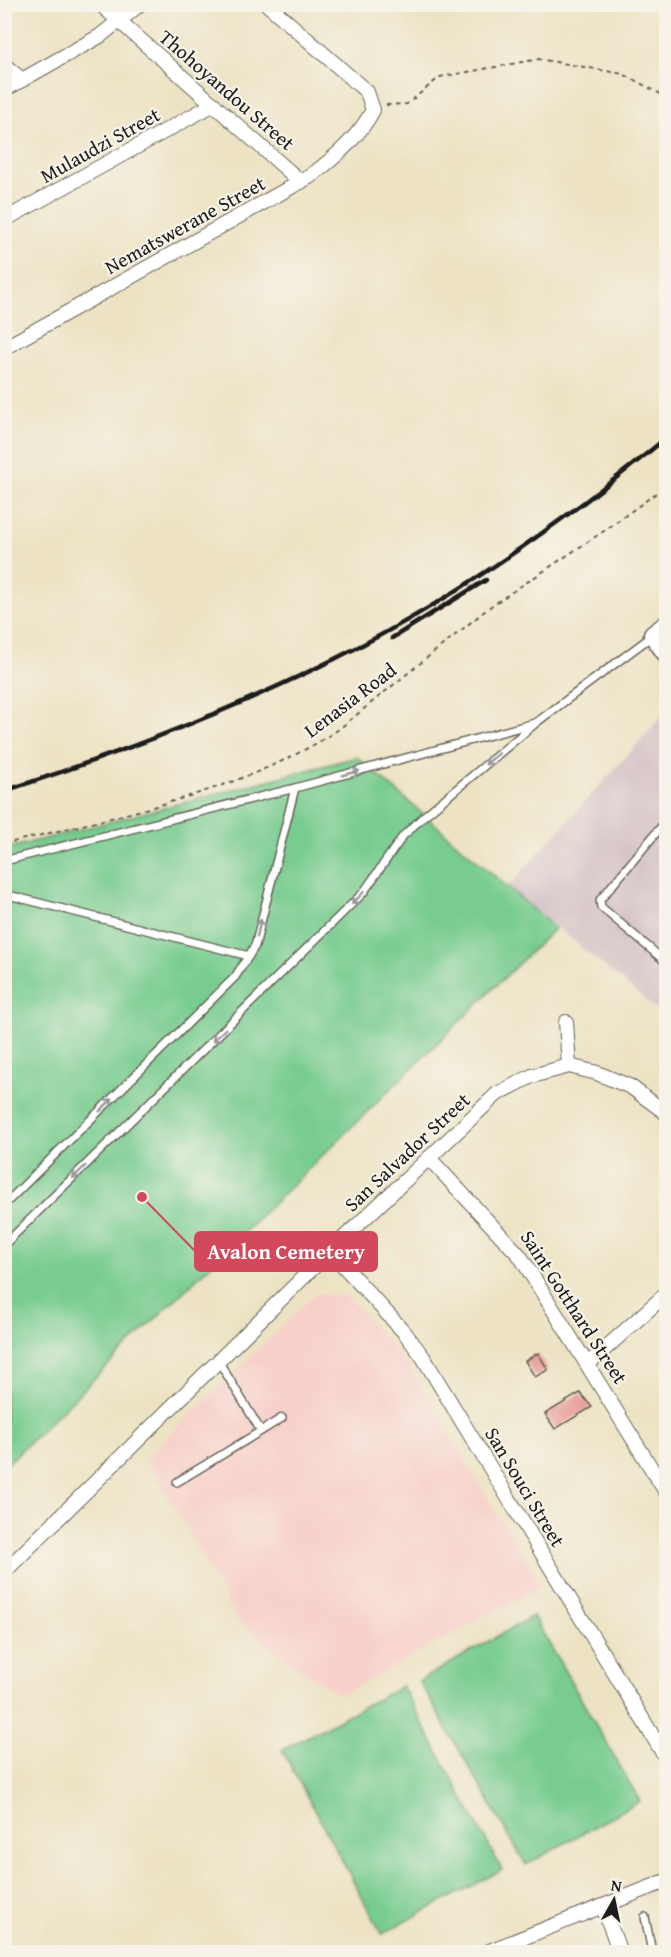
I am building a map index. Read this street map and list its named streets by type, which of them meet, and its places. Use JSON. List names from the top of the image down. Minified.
{"streets":{"street":["Thohoyandou Street","Mulaudzi Street","Nematswerane Street","San Salvador Street","Saint Gotthard Street","San Souci Street"],"path":["Lenasia Road"]},"crossings":[["Thohoyandou Street","Mulaudzi Street"],["Thohoyandou Street","Nematswerane Street"],["San Salvador Street","Saint Gotthard Street"],["San Salvador Street","San Souci Street"]],"places":["Avalon Cemetery"],"north":"top"}
